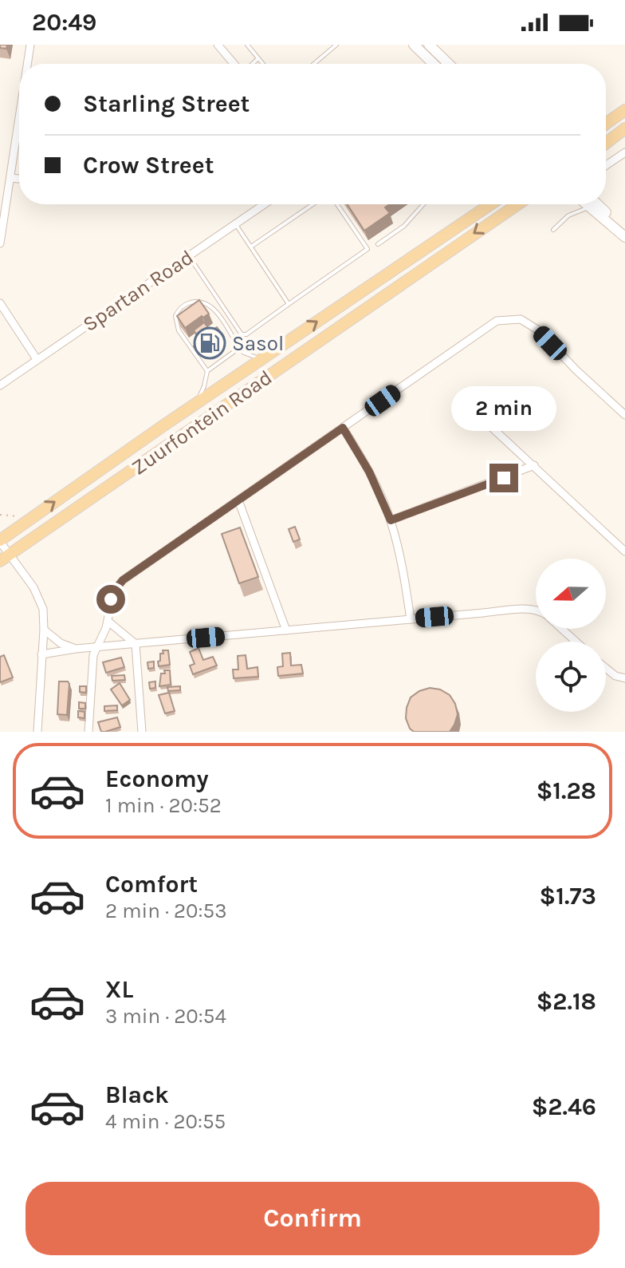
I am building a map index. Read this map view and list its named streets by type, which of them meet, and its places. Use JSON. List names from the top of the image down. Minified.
{"streets":{"main road":["Zuurfontein Road"],"street":["Spartan Road"]},"places":{"fuel station":["Sasol"]},"north":"left","page":{"status":"20:49","banner":["Starling Street","Crow Street"],"bubble":"2 min","list":[{"name":"Economy","note":"1 min · 20:52","value":"$1.28"},{"name":"Comfort","note":"2 min · 20:53","value":"$1.73"},{"name":"XL","note":"3 min · 20:54","value":"$2.18"},{"name":"Black","note":"4 min · 20:55","value":"$2.46"}],"buttons":"Confirm"}}
